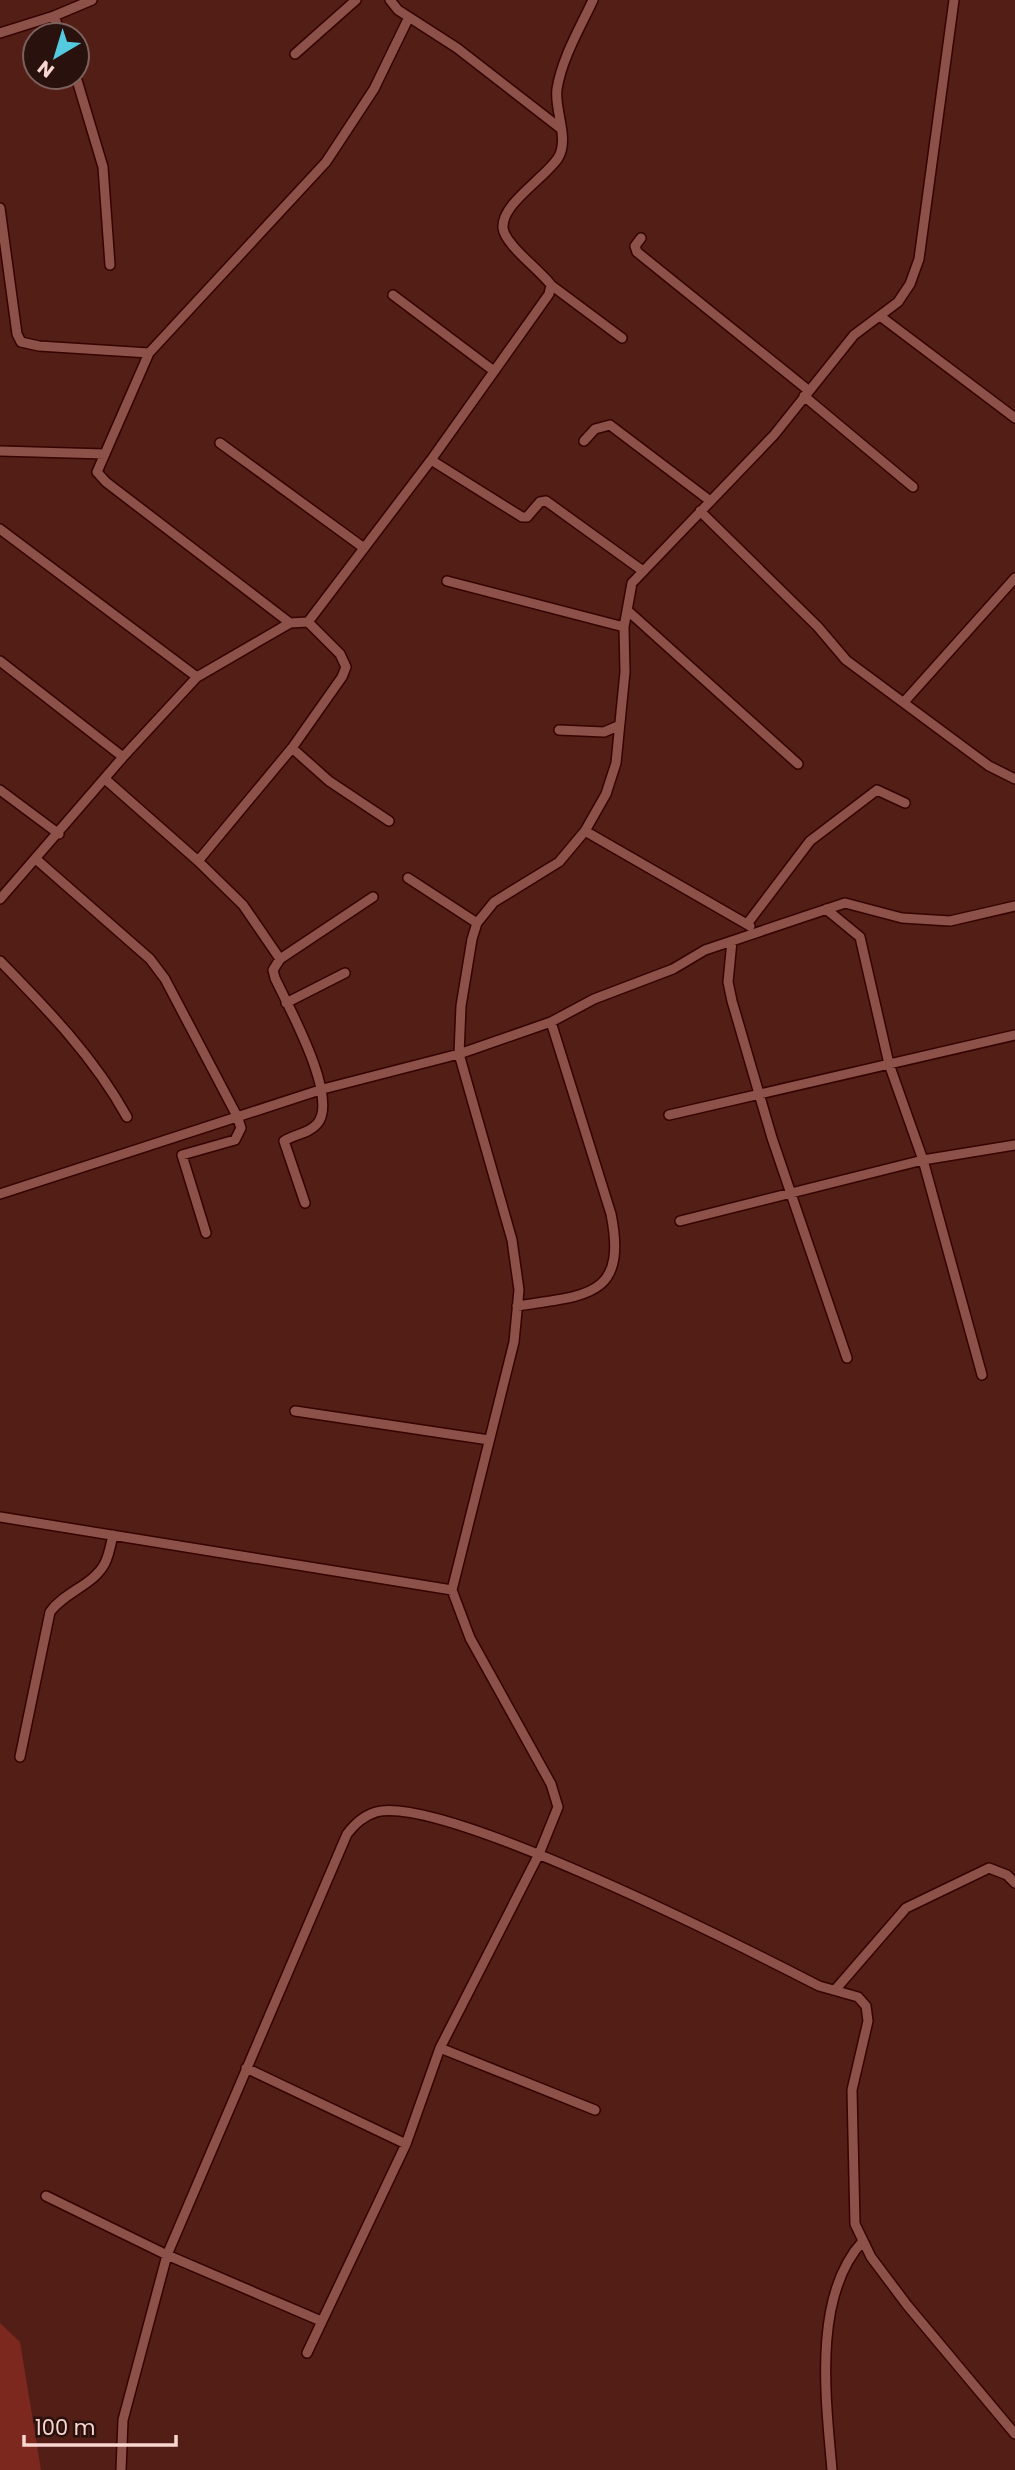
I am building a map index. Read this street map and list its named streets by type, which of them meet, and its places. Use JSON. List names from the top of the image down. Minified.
{"scale_bar":"100 m","north":"bottom left"}
